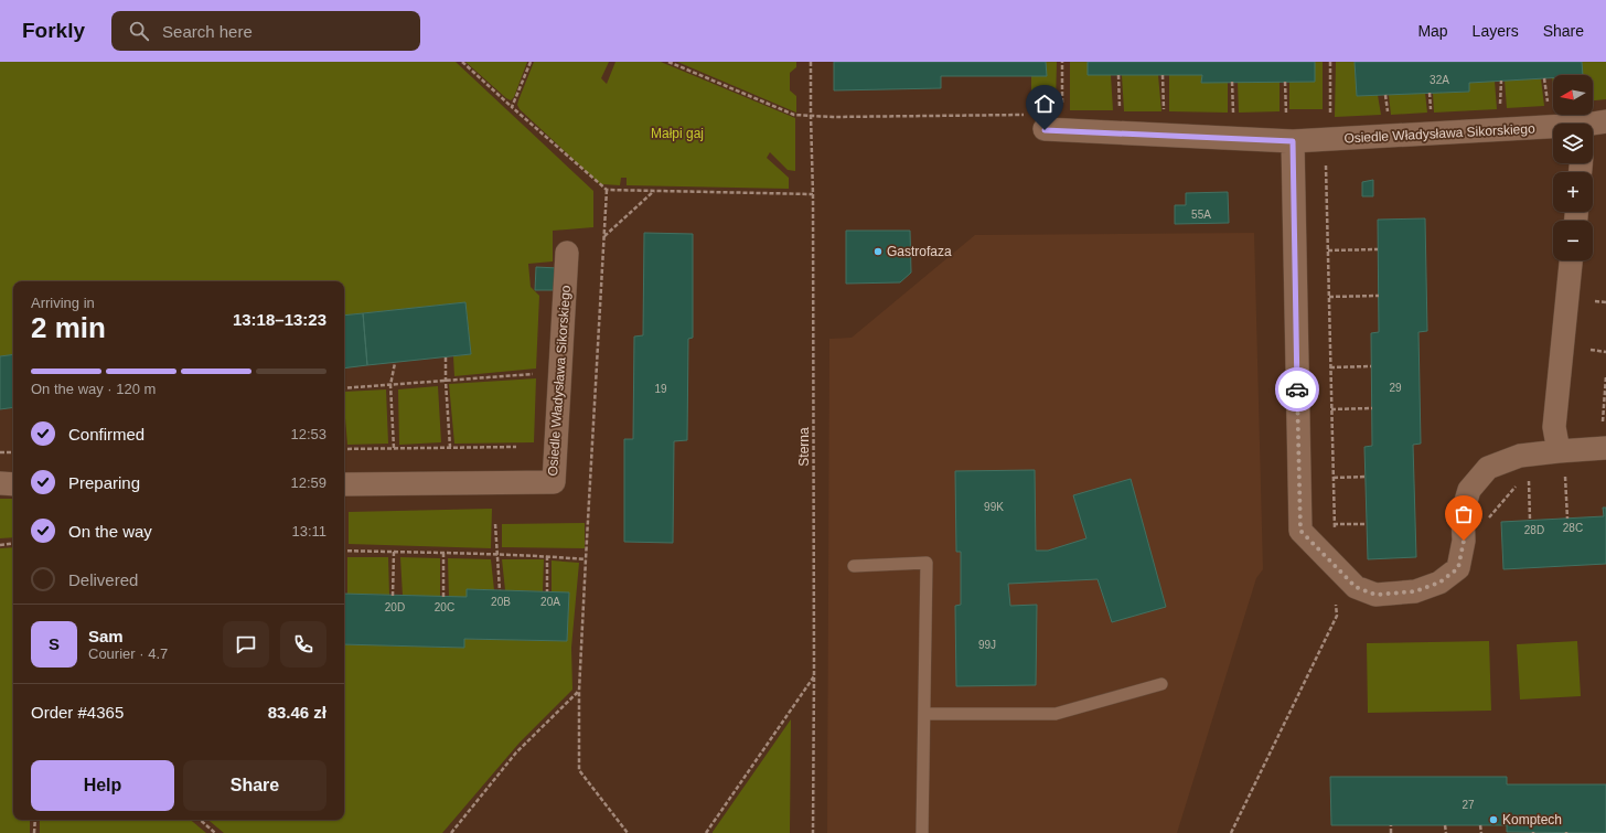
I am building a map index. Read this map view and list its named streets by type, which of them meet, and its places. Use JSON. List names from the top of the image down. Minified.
{"streets":{"street":["Osiedle Władysława Sikorskiego"],"path":["Sterna"]},"parks":["Małpi gaj"],"places":["Gastrofaza","Komptech"],"house_numbers":["32A","55A","29","19","99K","28C","28D","20B","20A","20D","20C","99J","27"],"north":"left","page":{"header":"Forkly","search":"Search here","nav":["Map","Layers","Share"],"map_buttons":["+","−"],"heading":["2 min","Arriving in","13:18–13:23"],"panel":["Sam","Courier · 4.7","Order #4365","83.46 zł"],"bar":"On the way · 120 m","list":[["Confirmed","12:53"],["Preparing","12:59"],["On the way","13:11"],"Delivered"],"round":"S","buttons":["Help","Share"]}}
